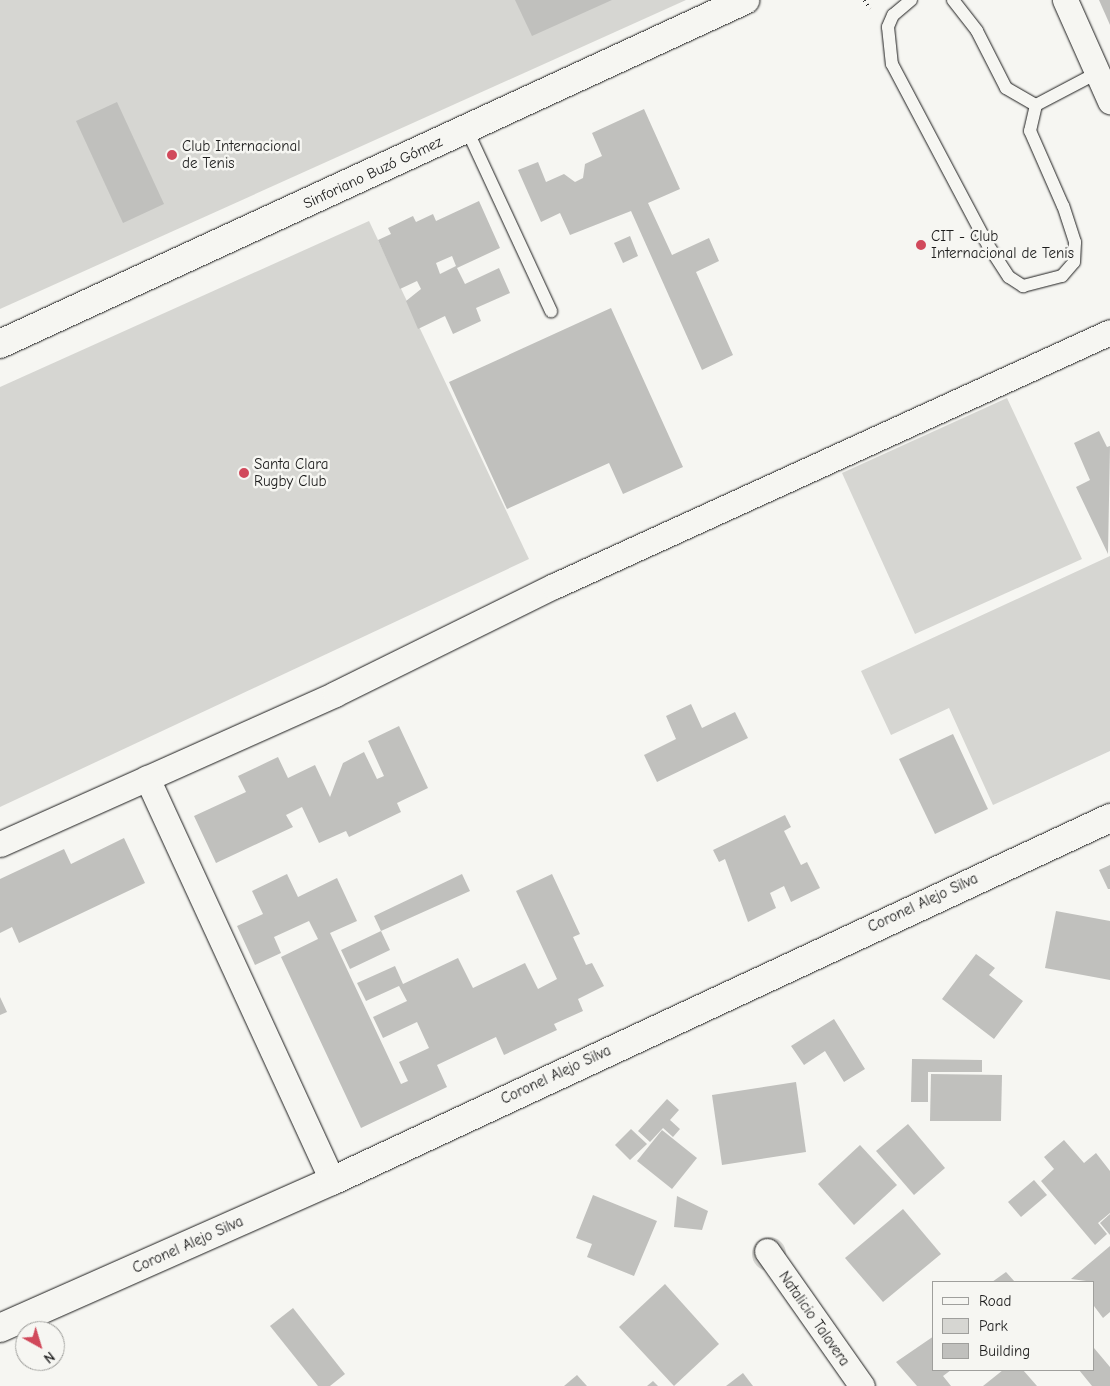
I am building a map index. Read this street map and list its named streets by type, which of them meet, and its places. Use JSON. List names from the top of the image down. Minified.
{"streets":{"main road":["Sinforiano Buzó Gómez","Coronel Alejo Silva"],"street":["Natalicio Talavera"]},"places":["Club Internacional de Tenis","CIT - Club Internacional de Tenis","Santa Clara Rugby Club"],"legend":["Road","Park","Building"],"north":"bottom right"}
